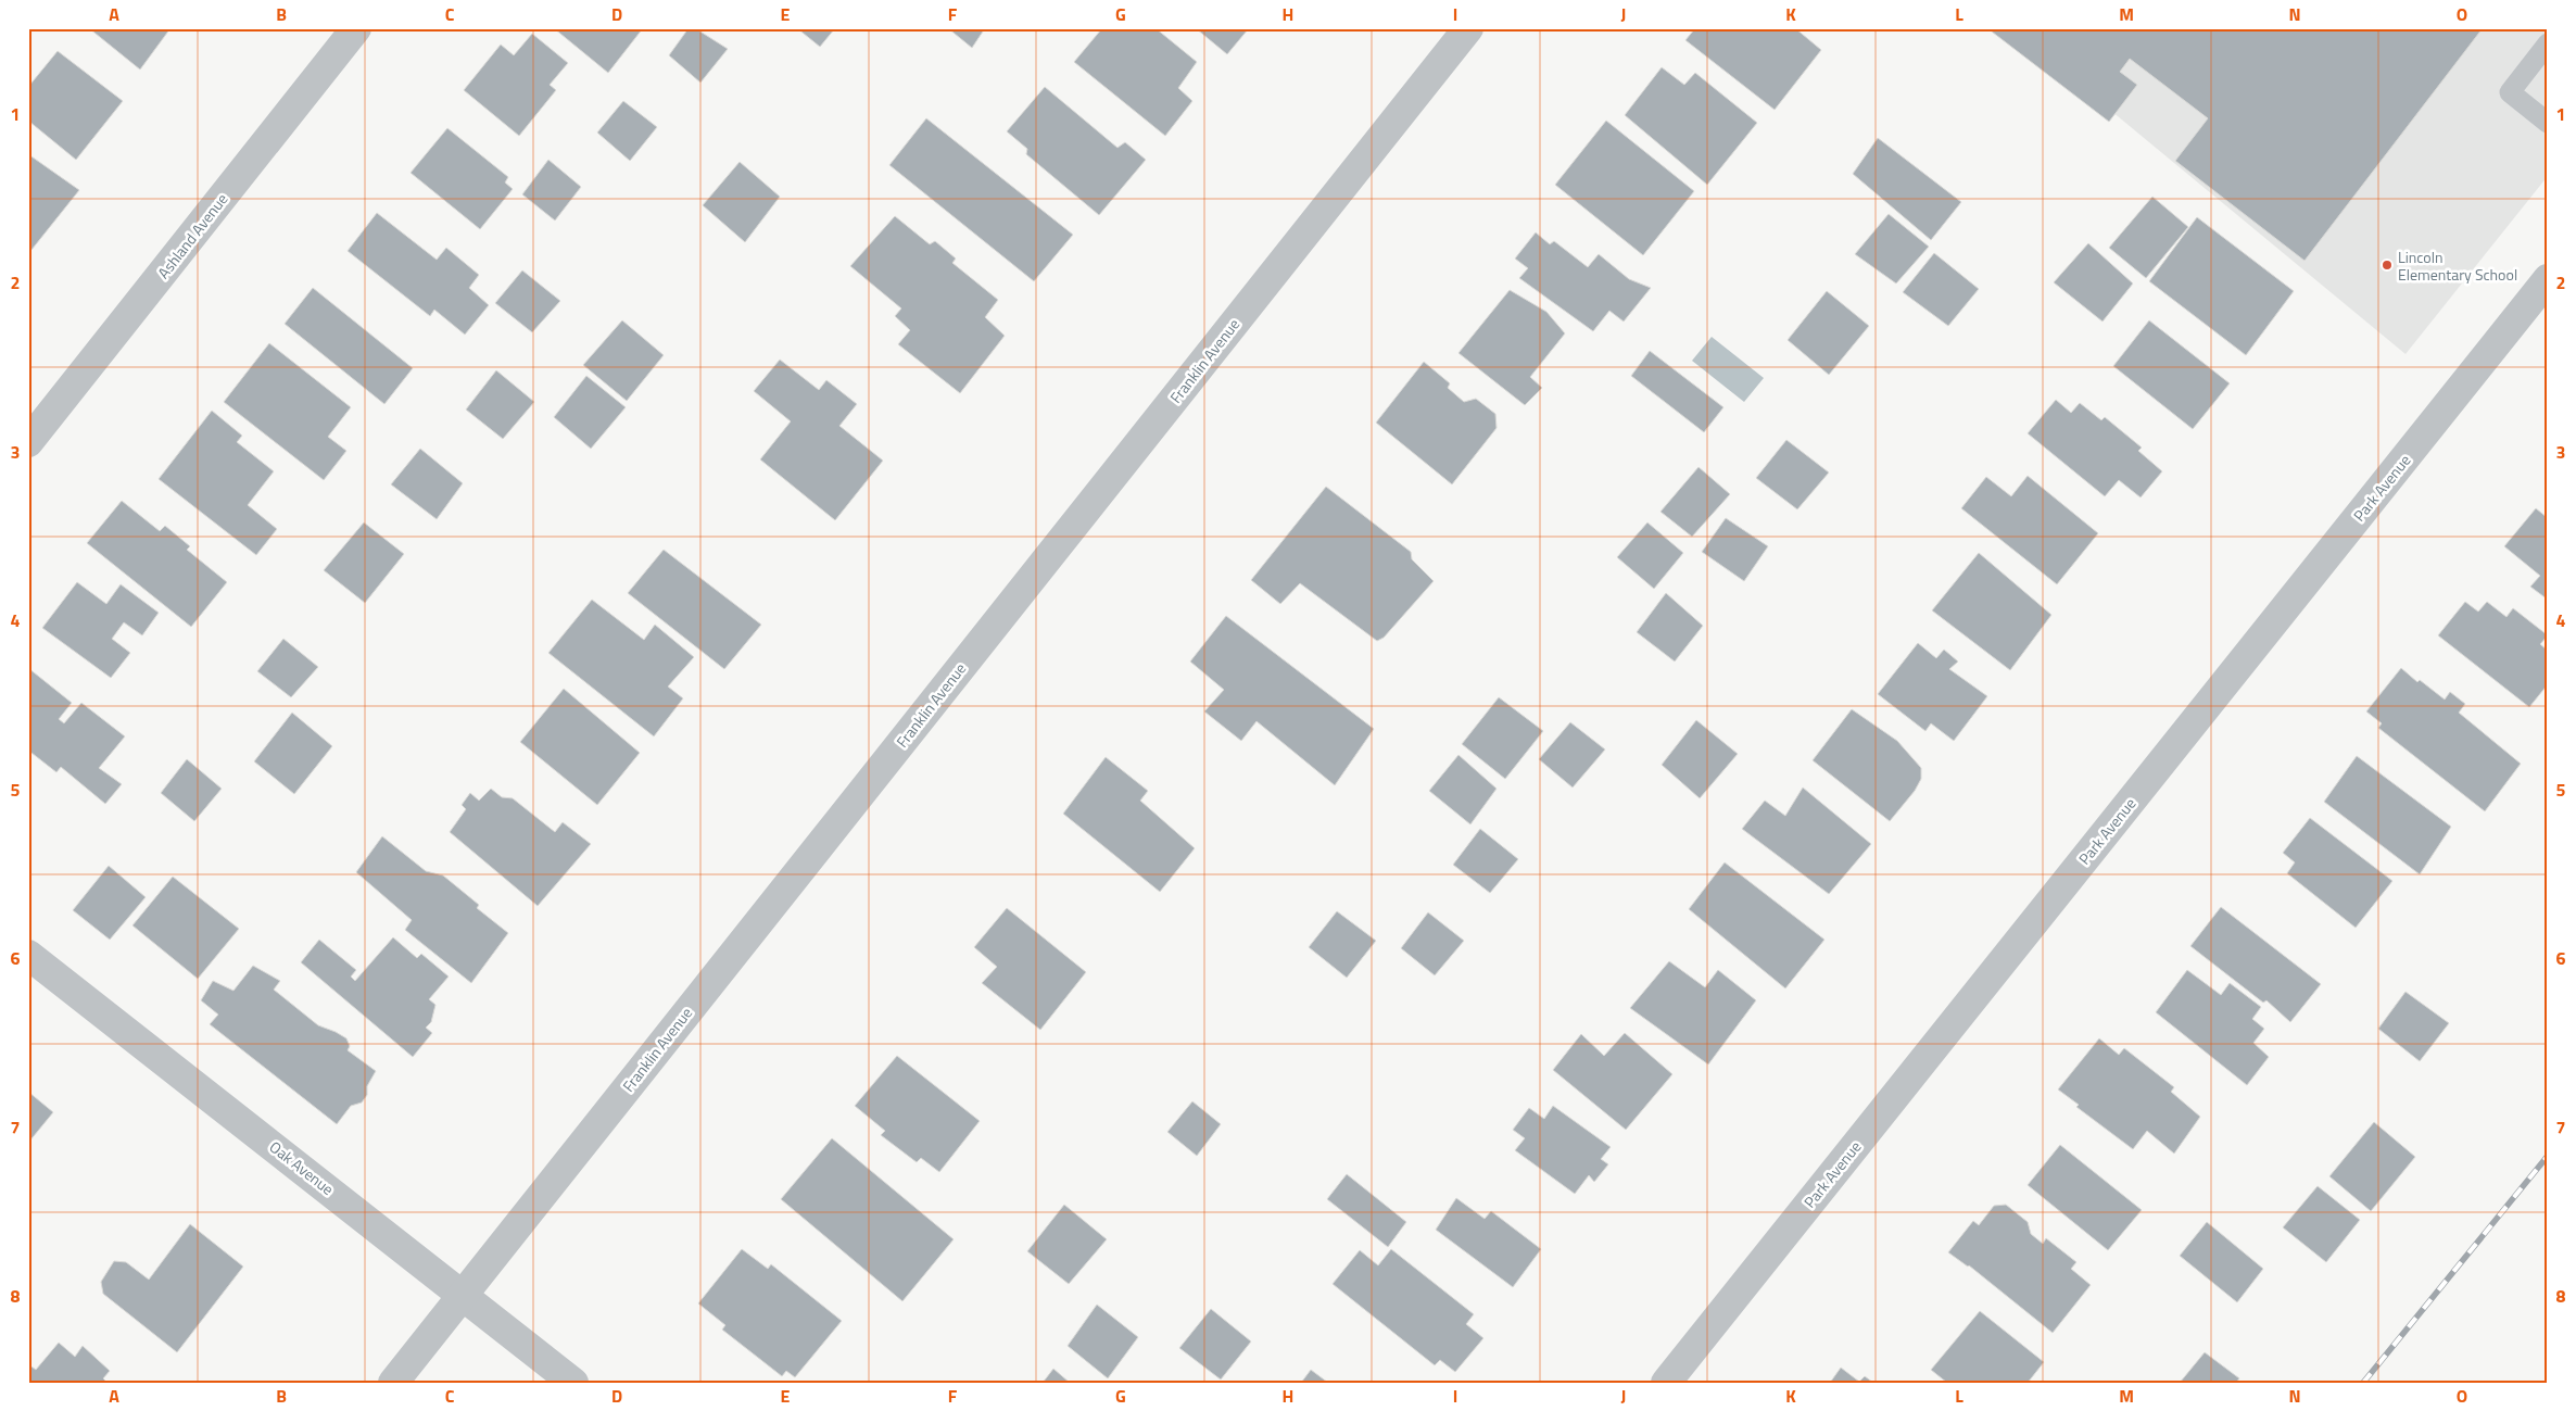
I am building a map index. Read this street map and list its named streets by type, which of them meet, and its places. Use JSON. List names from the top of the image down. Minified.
{"streets":{"street":["Ashland Avenue","Franklin Avenue","Park Avenue","Oak Avenue"]},"crossings":[["Franklin Avenue","Oak Avenue"]],"places":["Lincoln Elementary School"],"grid":{"columns":["A","B","C","D","E","F","G","H","I","J","K","L","M","N","O"],"rows":["1","2","3","4","5","6","7","8"]}}
